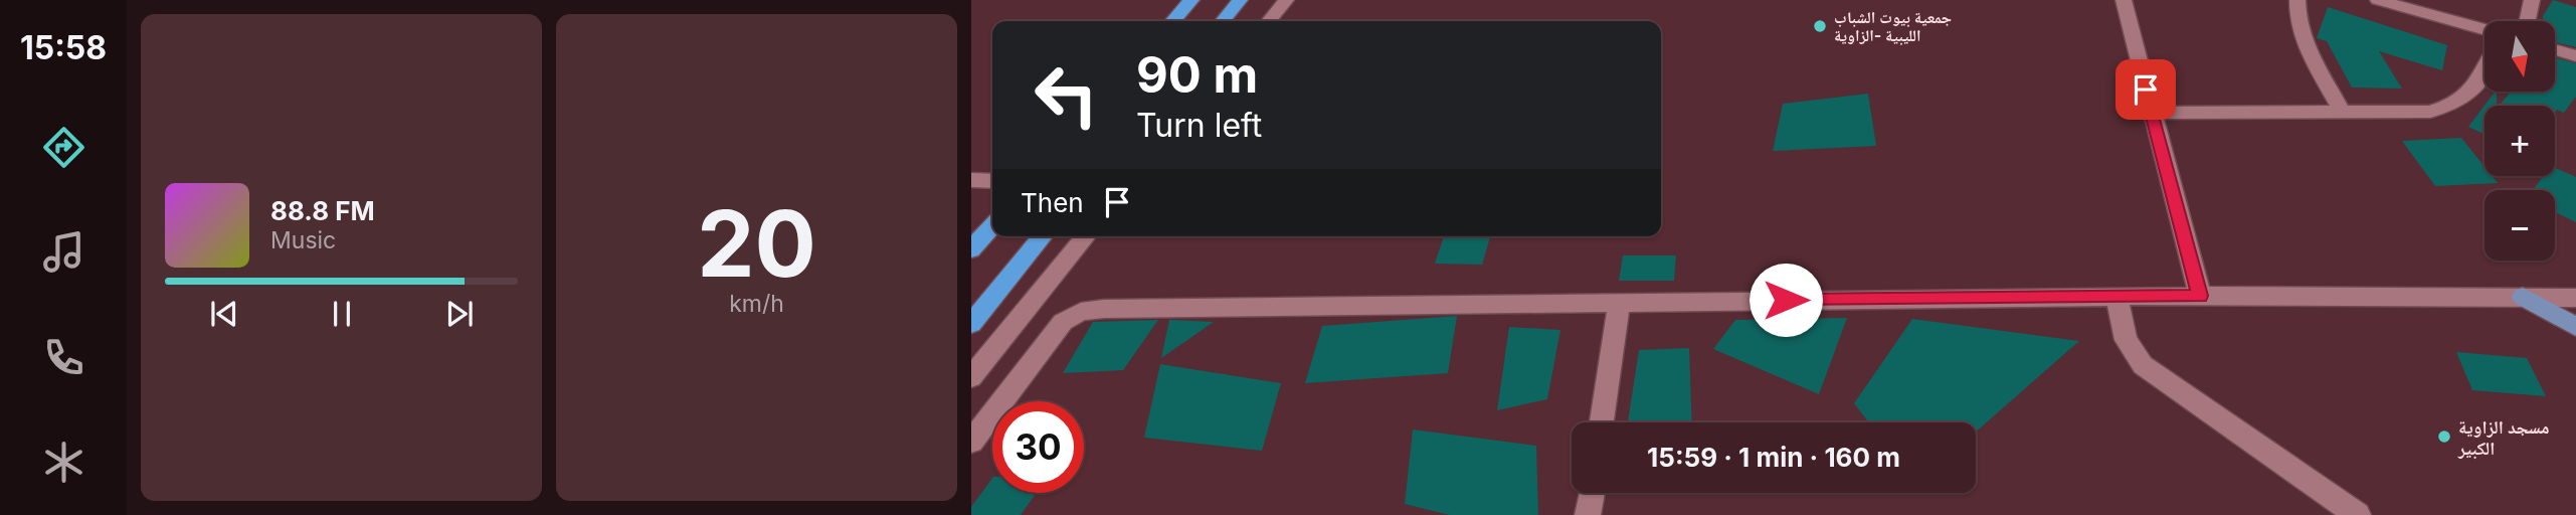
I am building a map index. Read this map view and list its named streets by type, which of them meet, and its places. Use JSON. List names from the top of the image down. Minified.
{"places":["جمعية بيوت الشباب الليبية -الزاوية","مسجد الزاوية الكبير"],"north":"bottom","page":{"tabs":"15:58","tile":["20","km/h"],"map_buttons":["+","−"],"turn":["90 m","Turn left"],"then":"Then","song":["88.8 FM","Music"],"limit":"30","trip":"15:59 · 1 min · 160 m"}}
